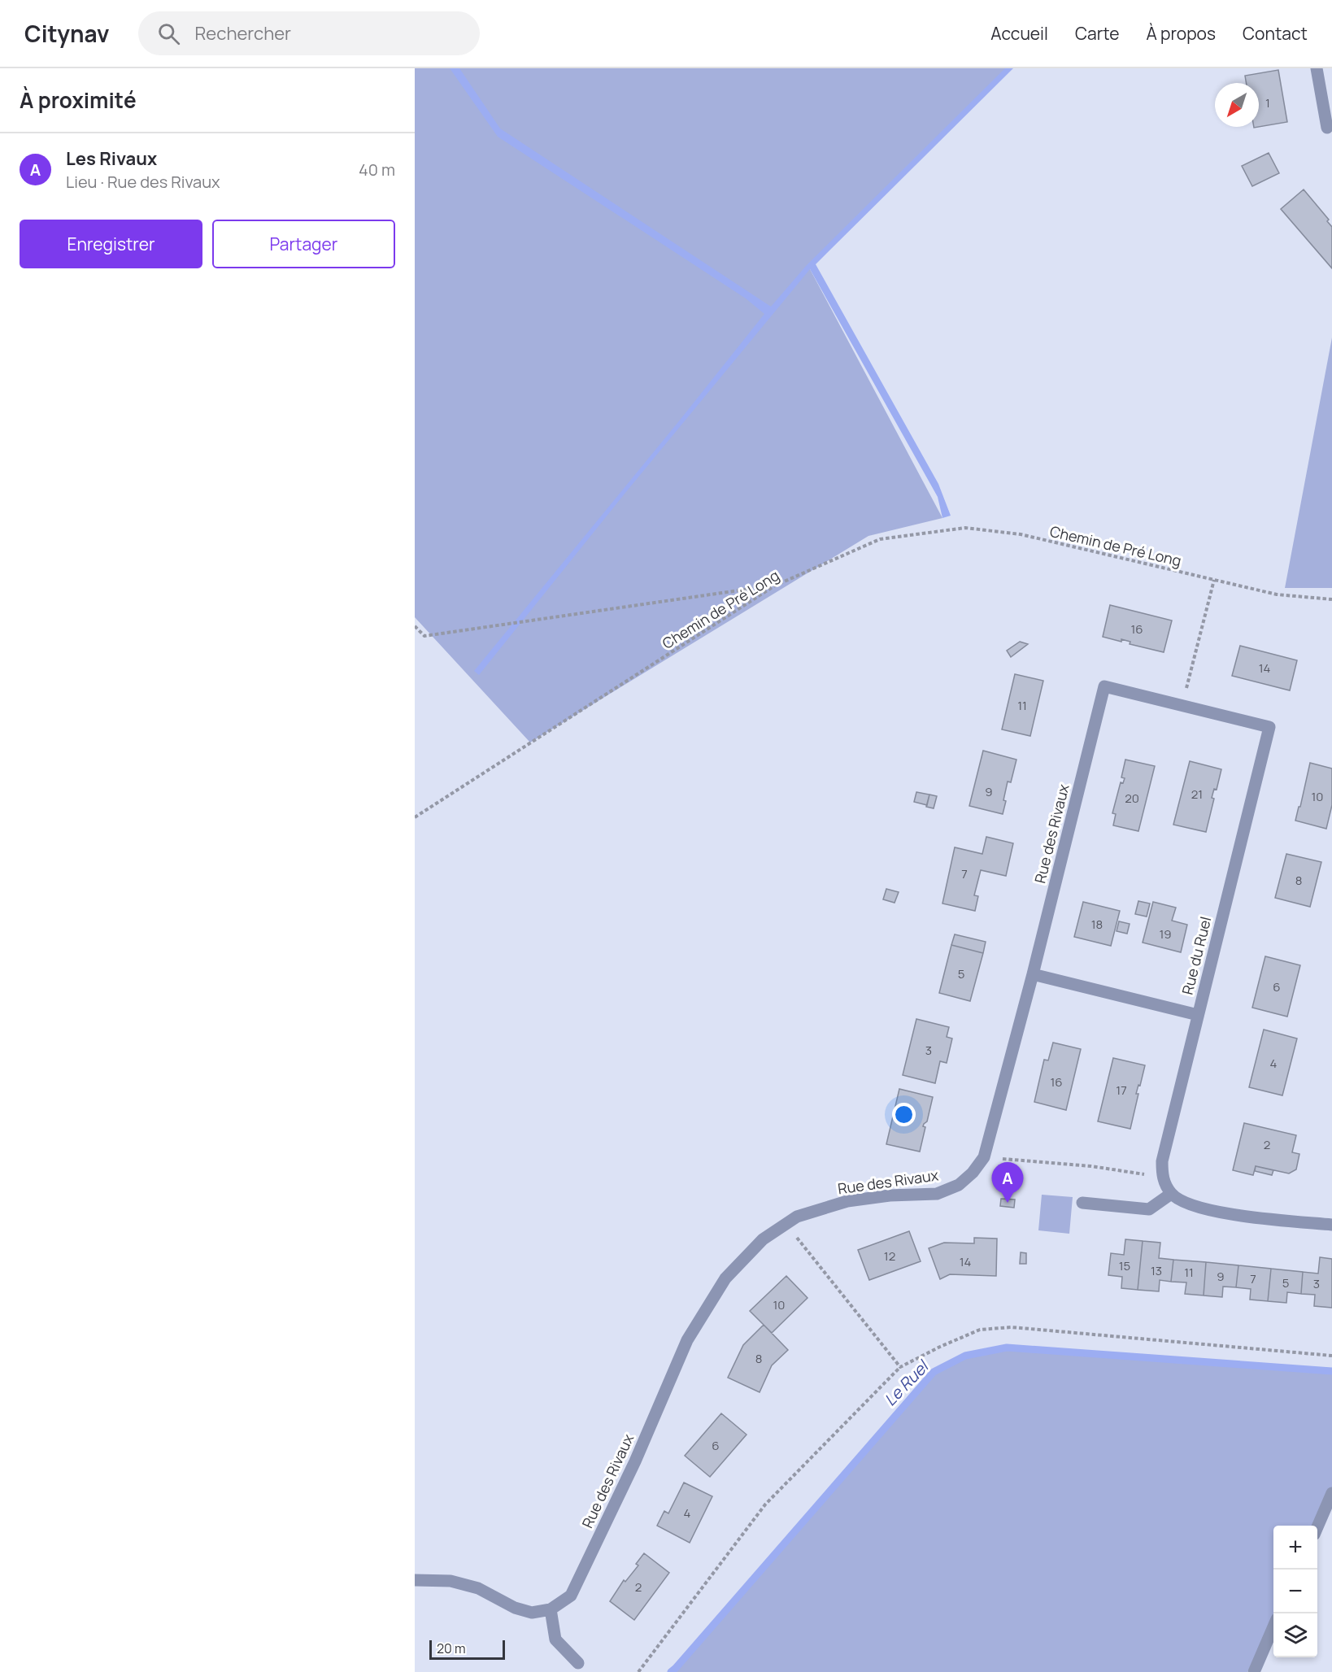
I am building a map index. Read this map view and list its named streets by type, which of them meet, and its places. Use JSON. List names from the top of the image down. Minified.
{"streets":{"street":["Rue des Rivaux","Rue du Ruel"],"path":["Chemin de Pré Long"]},"crossings":[["Rue des Rivaux","Rue du Ruel"]],"water":["Le Ruel"],"house_numbers":["1","16","14","11","9","21","10","20","7","8","18","19","5","6","3","4","16","17","2","12","14","15","13","11","9","7","5","3","10","8","6","4","2"],"scale_bar":"20 m","north":"bottom left","page":{"header":"Citynav","search":"Rechercher","nav":["Accueil","Carte","À propos","Contact"],"heading":"À proximité","list":[{"mark":"A","name":"Les Rivaux","note":"Lieu · Rue des Rivaux","value":"40 m"}],"buttons":["Enregistrer","Partager"],"pins":"A","map_buttons":["+","−"],"scale":"20 m"}}
